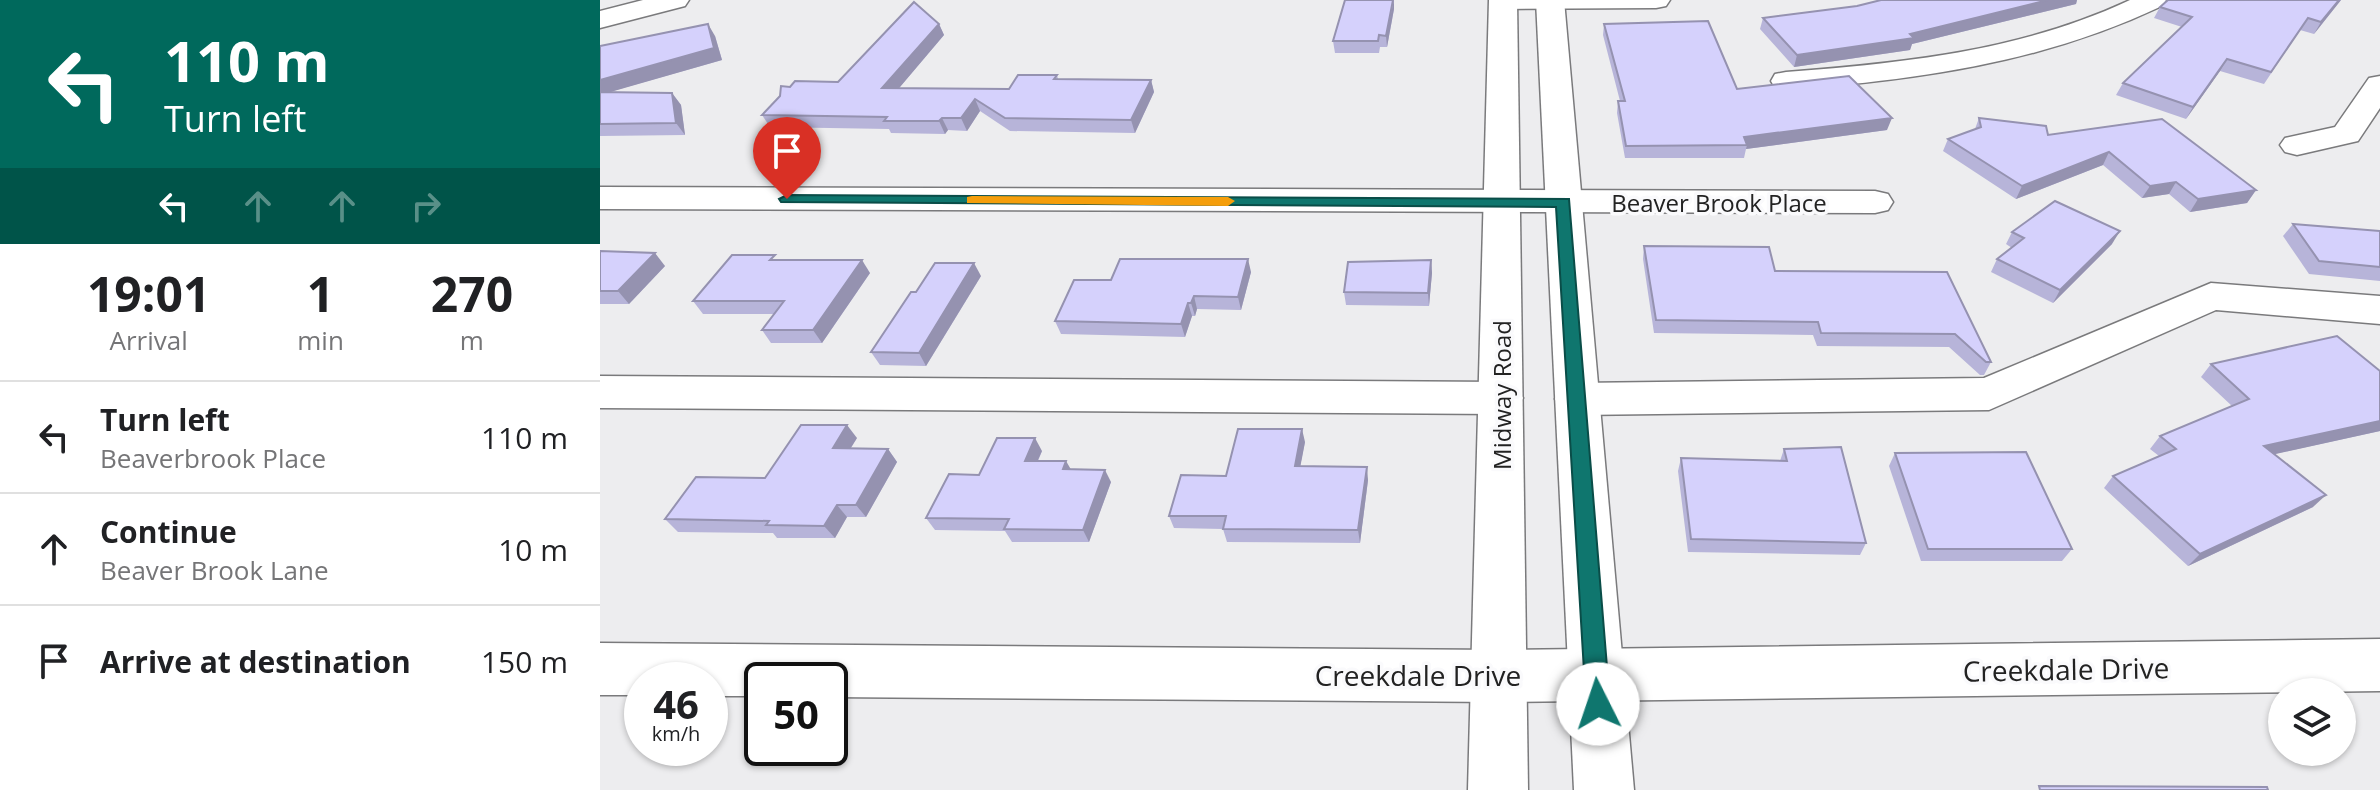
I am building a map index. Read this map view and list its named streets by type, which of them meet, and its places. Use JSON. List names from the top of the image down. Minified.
{"streets":{"street":["Beaver Brook Place","Midway Road","Creekdale Drive"]},"crossings":[["Beaver Brook Place","Midway Road"],["Midway Road","Creekdale Drive"]],"page":{"turn":["110 m","Turn left"],"eta":["19:01","Arrival","1","min","270","m"],"list":[{"name":"Turn left","note":"Beaverbrook Place","value":"110 m"},{"name":"Continue","note":"Beaver Brook Lane","value":"10 m"},{"name":"Arrive at destination","value":"150 m"}],"speed":"46 km/h","limit":"50"}}
